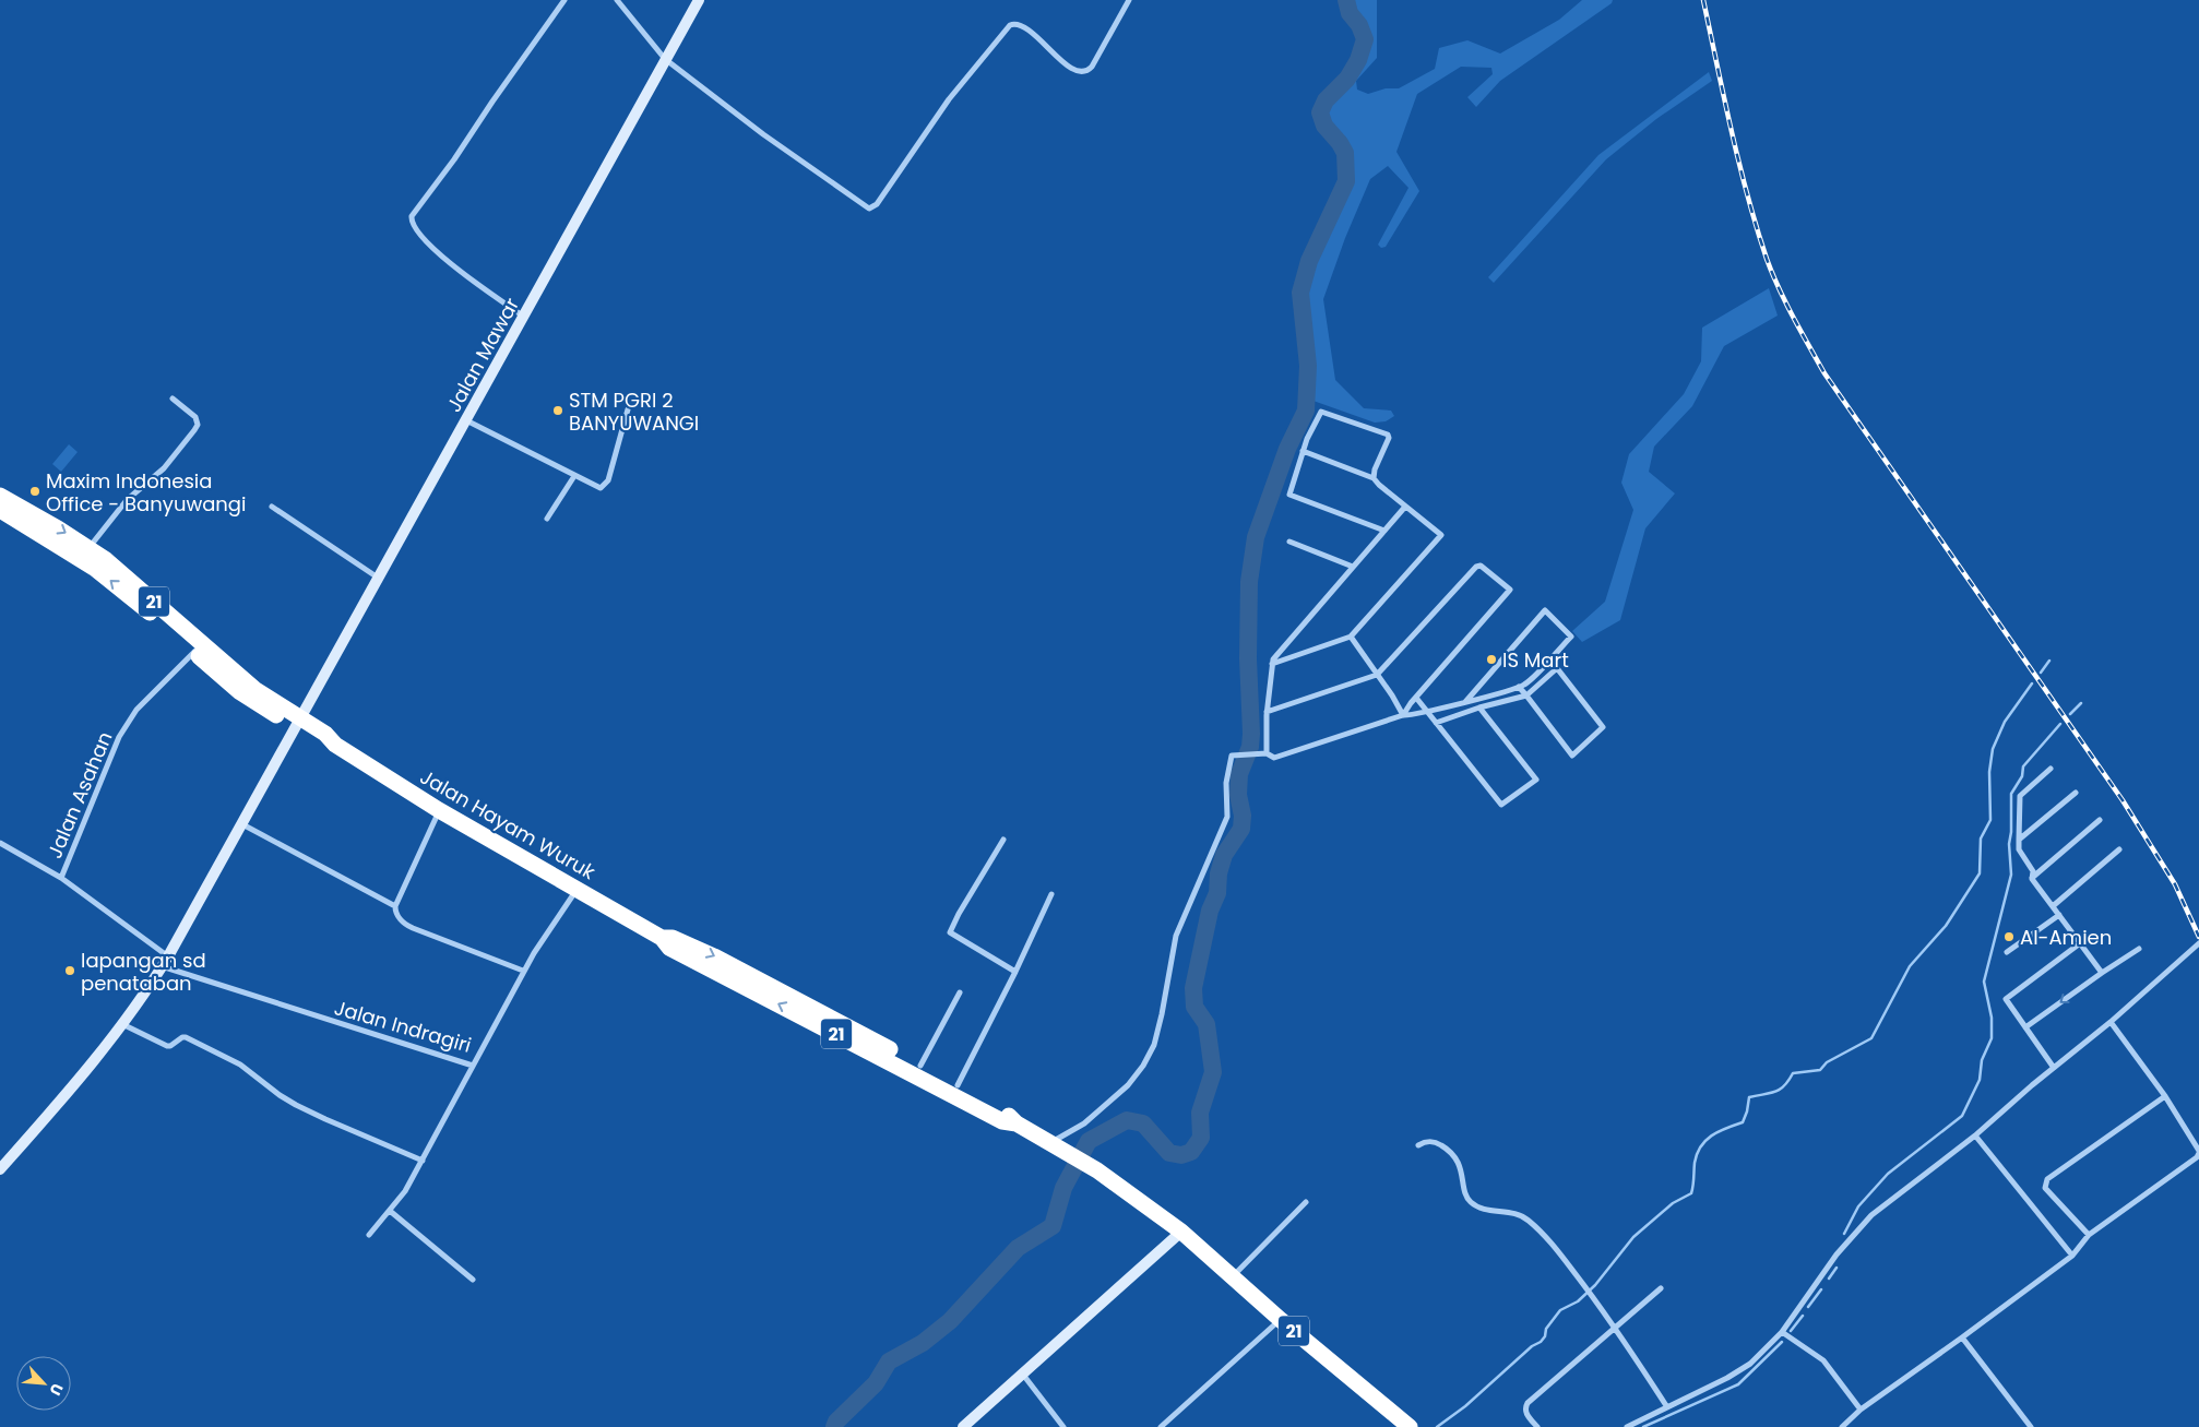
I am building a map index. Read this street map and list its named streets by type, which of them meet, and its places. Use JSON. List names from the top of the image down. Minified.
{"streets":{"highway":["21","Jalan Hayam Wuruk"],"street":["Jalan Mawar","Jalan Asahan","Jalan Indragiri"]},"crossings":[["Jalan Mawar","21"],["Jalan Mawar","Jalan Asahan"],["Jalan Mawar","Jalan Hayam Wuruk"],["Jalan Mawar","Jalan Indragiri"],["21","Jalan Asahan"],["21","Jalan Hayam Wuruk"],["Jalan Hayam Wuruk","Jalan Indragiri"]],"places":["STM PGRI 2 BANYUWANGI","Maxim Indonesia Office - Banyuwangi","IS Mart","Al-Amien","lapangan sd penataban"],"north":"bottom right"}
